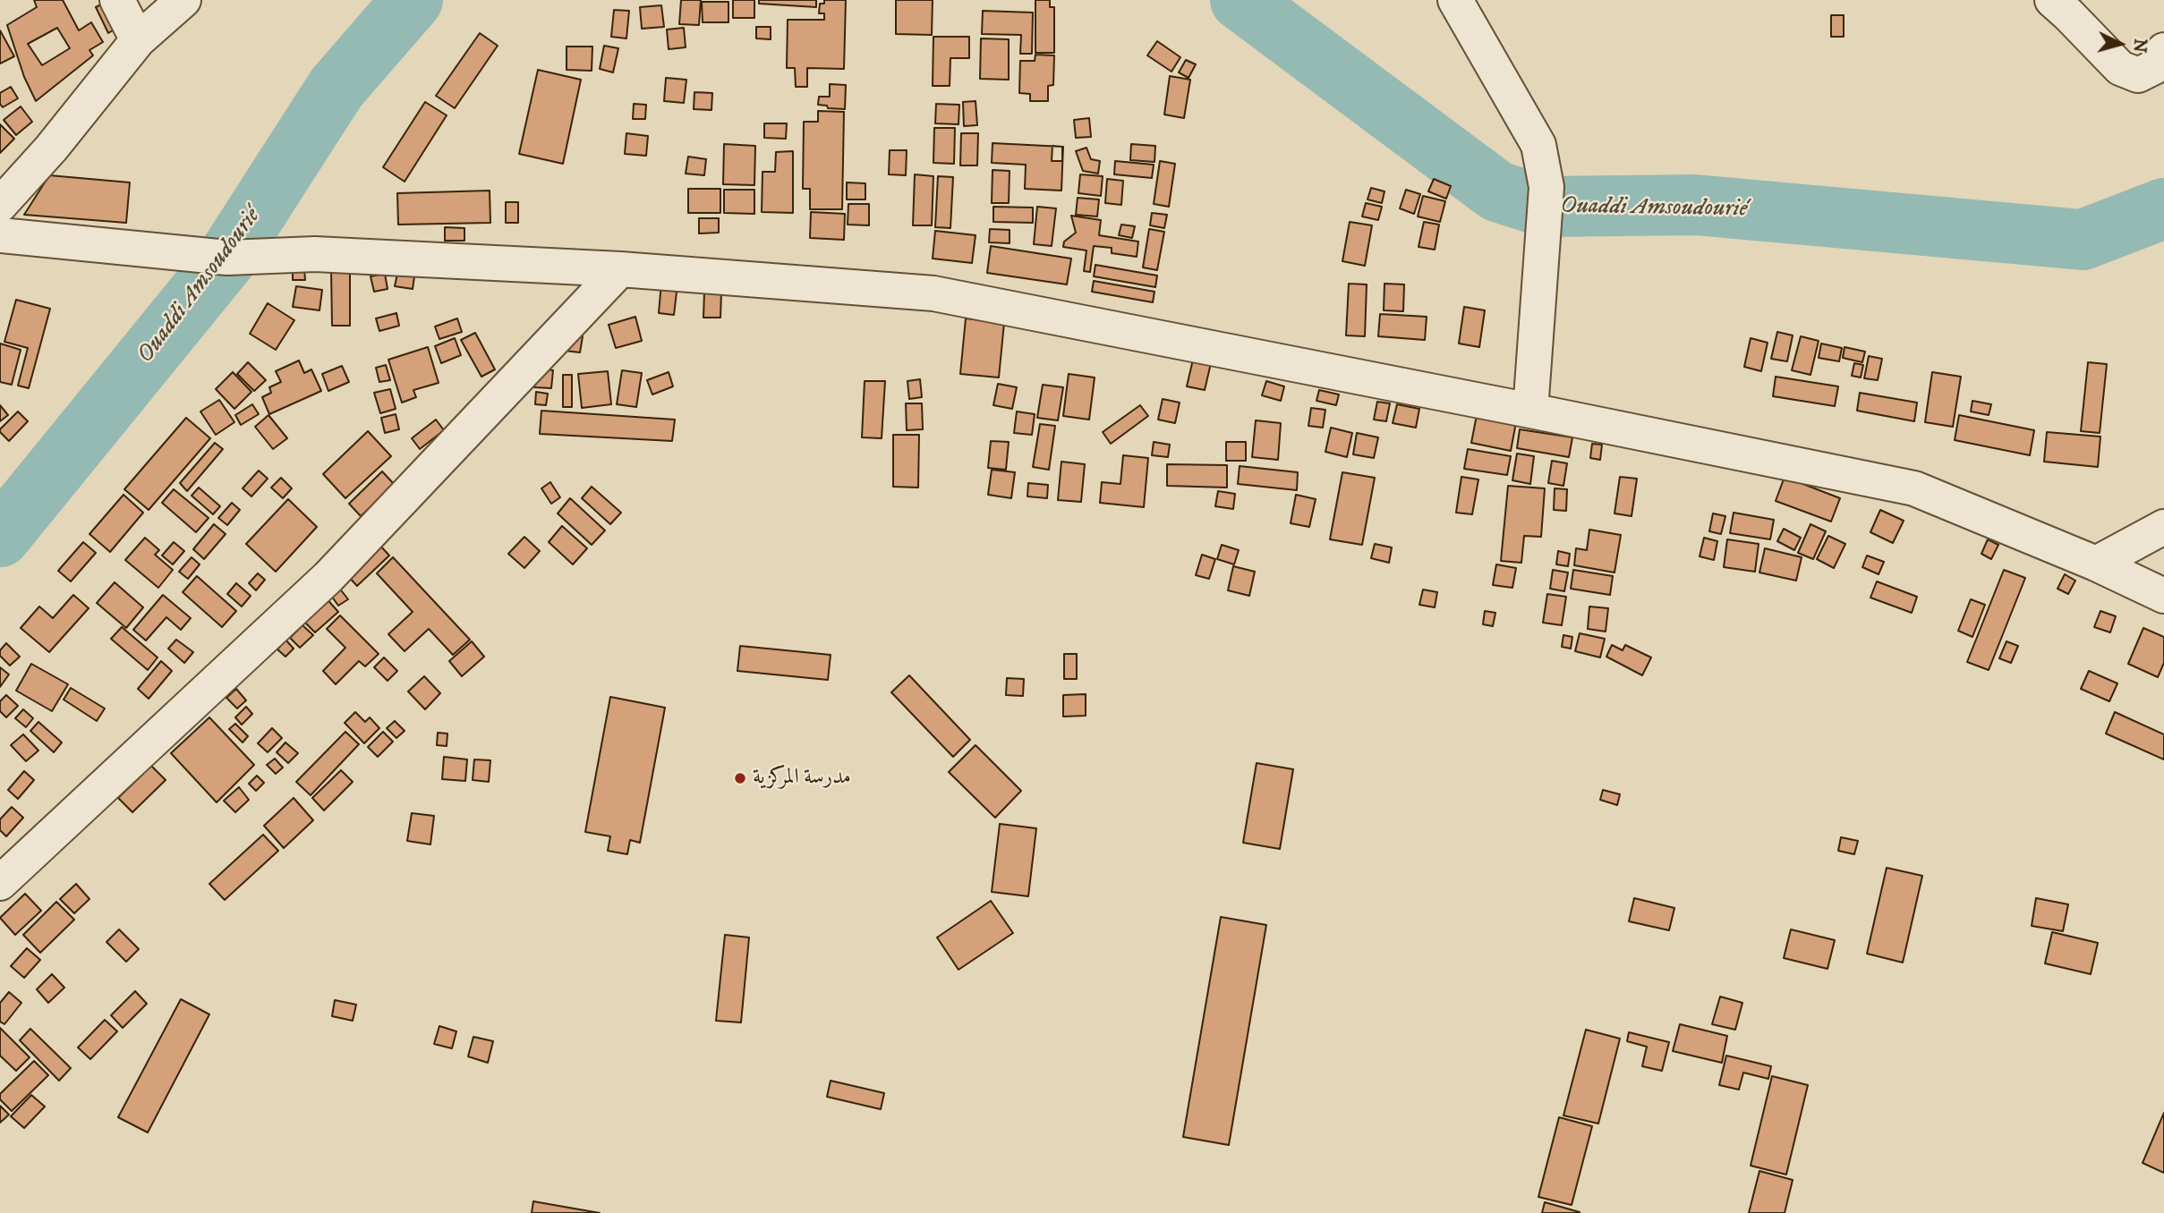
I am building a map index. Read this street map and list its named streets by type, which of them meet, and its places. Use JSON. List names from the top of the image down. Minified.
{"water":["Ouaddi Amsoudourié"],"places":["مدرسة المركزية"],"north":"right"}
